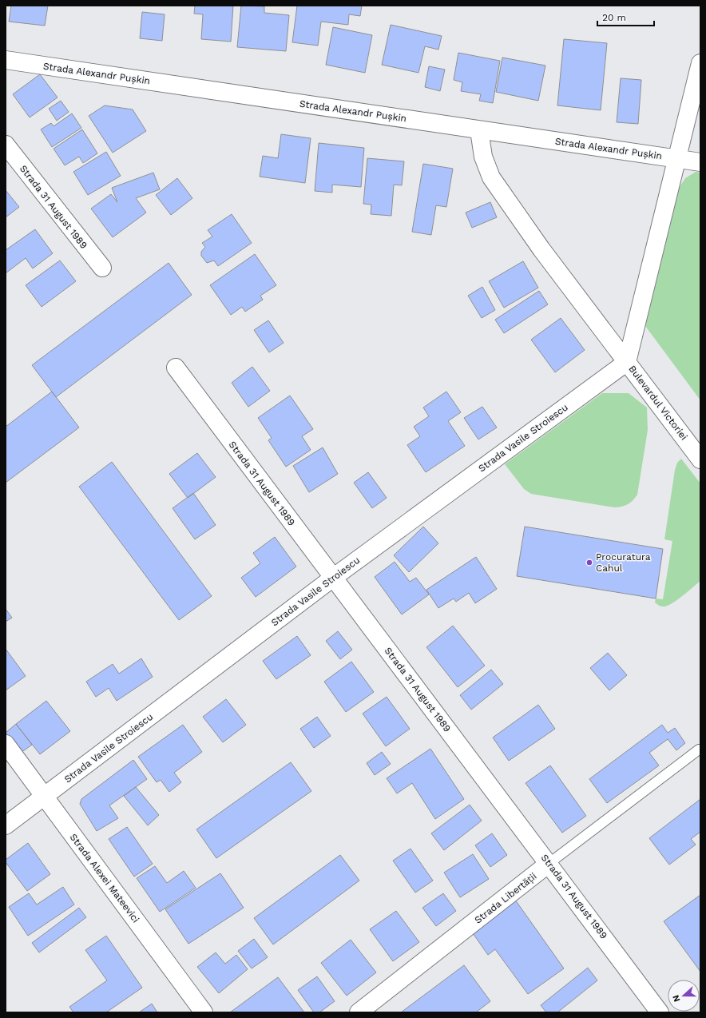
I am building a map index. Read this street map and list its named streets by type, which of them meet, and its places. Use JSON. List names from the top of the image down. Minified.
{"streets":{"street":["Strada Alexandr Pușkin","Strada 31 August 1989","Bulevardul Victoriei","Strada Vasile Stroiescu","Strada Alexei Mateevici","Strada Libertății"]},"crossings":[["Strada Alexandr Pușkin","Bulevardul Victoriei"],["Strada 31 August 1989","Strada Vasile Stroiescu"],["Strada 31 August 1989","Strada Libertății"],["Bulevardul Victoriei","Strada Vasile Stroiescu"],["Strada Vasile Stroiescu","Strada Alexei Mateevici"]],"places":["Procuratura Cahul"],"scale_bar":"20 m","north":"left"}
